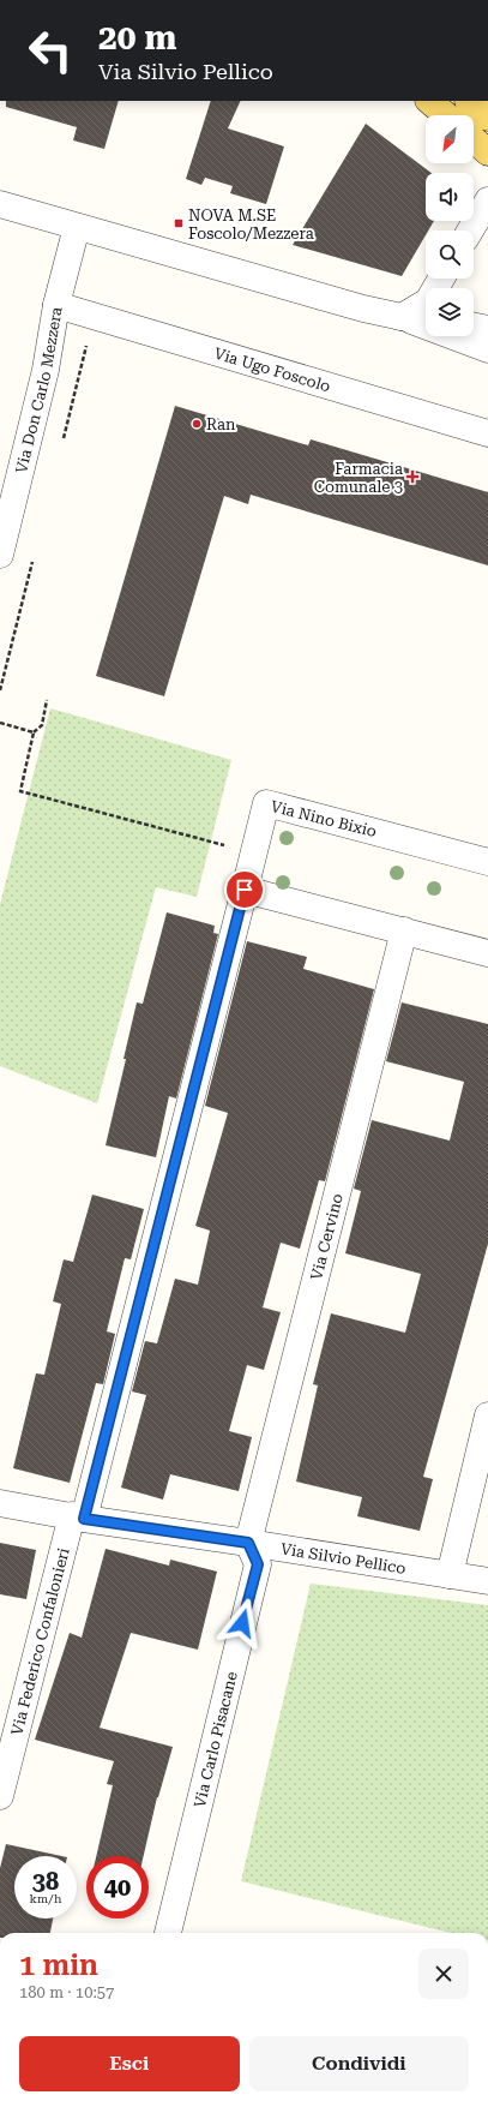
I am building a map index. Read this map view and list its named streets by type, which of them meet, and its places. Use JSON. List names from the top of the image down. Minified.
{"streets":{"street":["Via Ugo Foscolo","Via Don Carlo Mezzera","Via Nino Bixio","Via Cervino","Via Silvio Pellico","Via Federico Confalonieri","Via Carlo Pisacane"]},"crossings":[["Via Ugo Foscolo","Via Don Carlo Mezzera"],["Via Nino Bixio","Via Federico Confalonieri"],["Via Cervino","Via Silvio Pellico"],["Via Cervino","Via Carlo Pisacane"],["Via Silvio Pellico","Via Federico Confalonieri"],["Via Silvio Pellico","Via Carlo Pisacane"]],"places":{"transit":["NOVA M.SE Foscolo/Mezzera"],"other":["Ran"],"health":["Farmacia Comunale 3"]},"north":"bottom left","page":{"turn":["20 m","Via Silvio Pellico"],"speed":"38 km/h","limit":"40","heading":["1 min","180 m · 10:57"],"buttons":["Esci","Condividi"]}}
